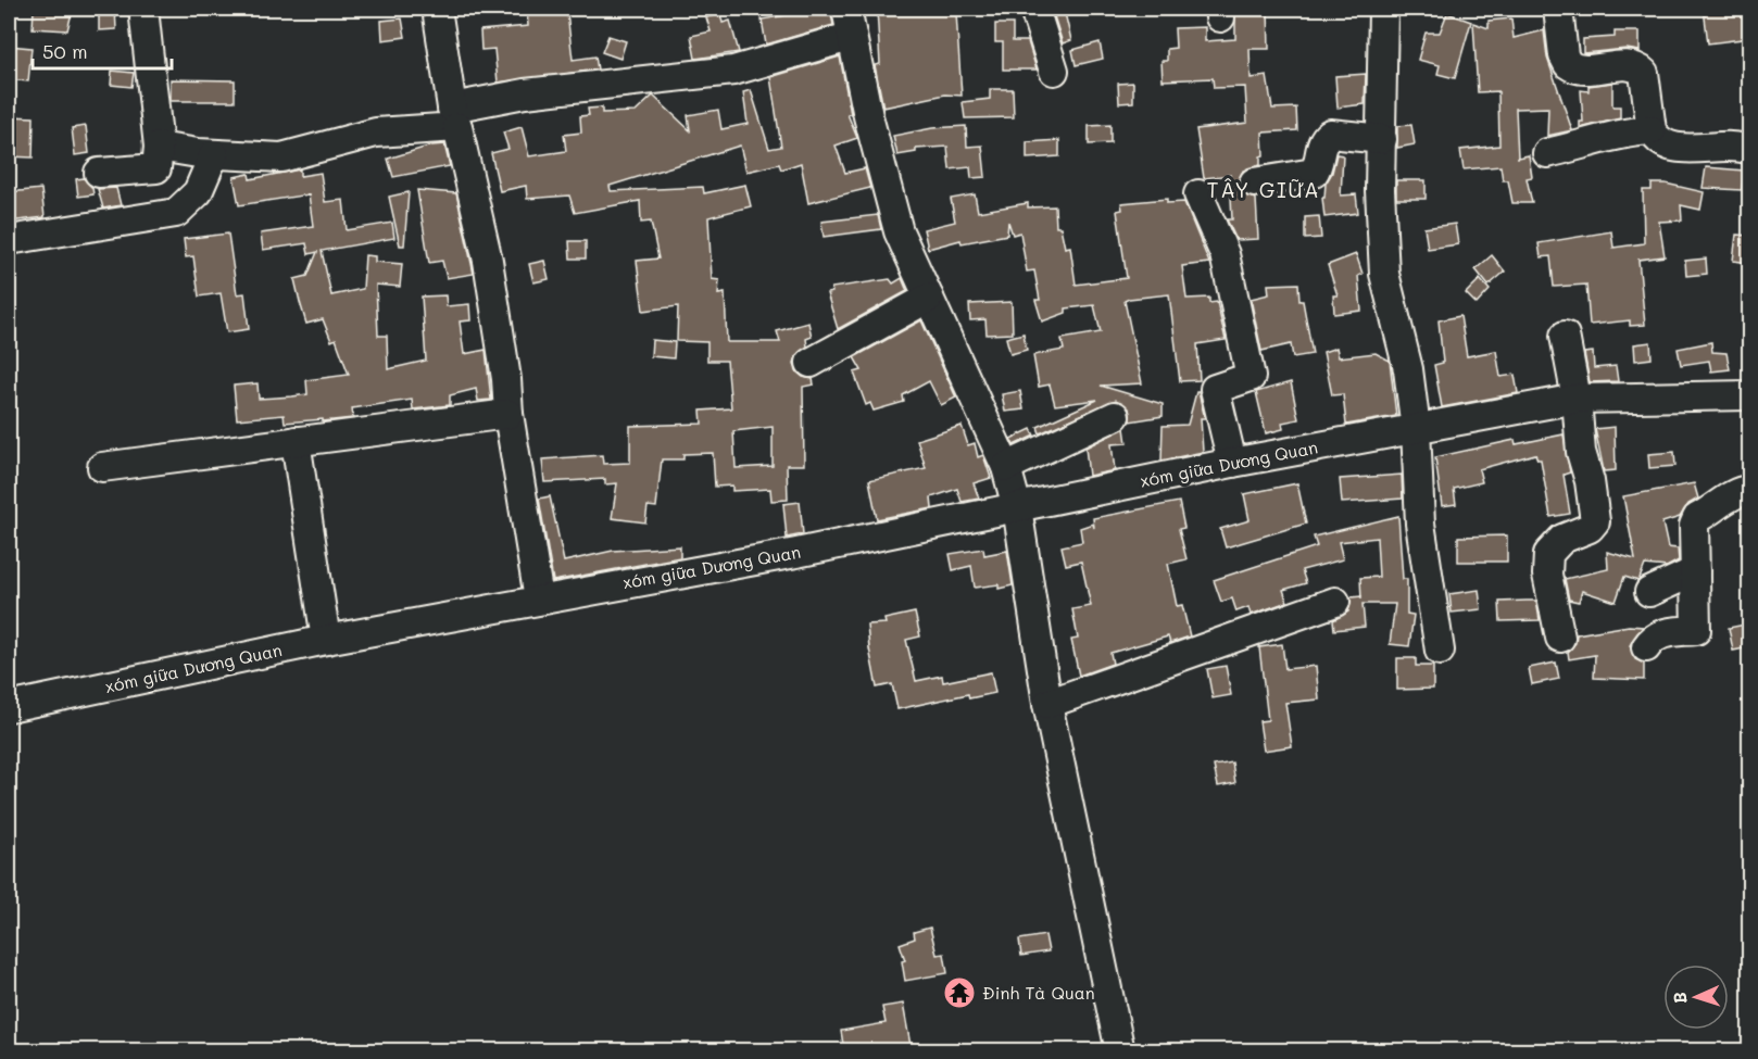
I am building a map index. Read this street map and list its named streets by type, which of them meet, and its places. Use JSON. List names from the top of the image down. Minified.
{"streets":{"street":["xóm giữa Dương Quan"]},"districts":["TÂY GIỮA"],"places":{"temple":["Đinh Tà Quan"]},"scale_bar":"50 m","north":"left"}
